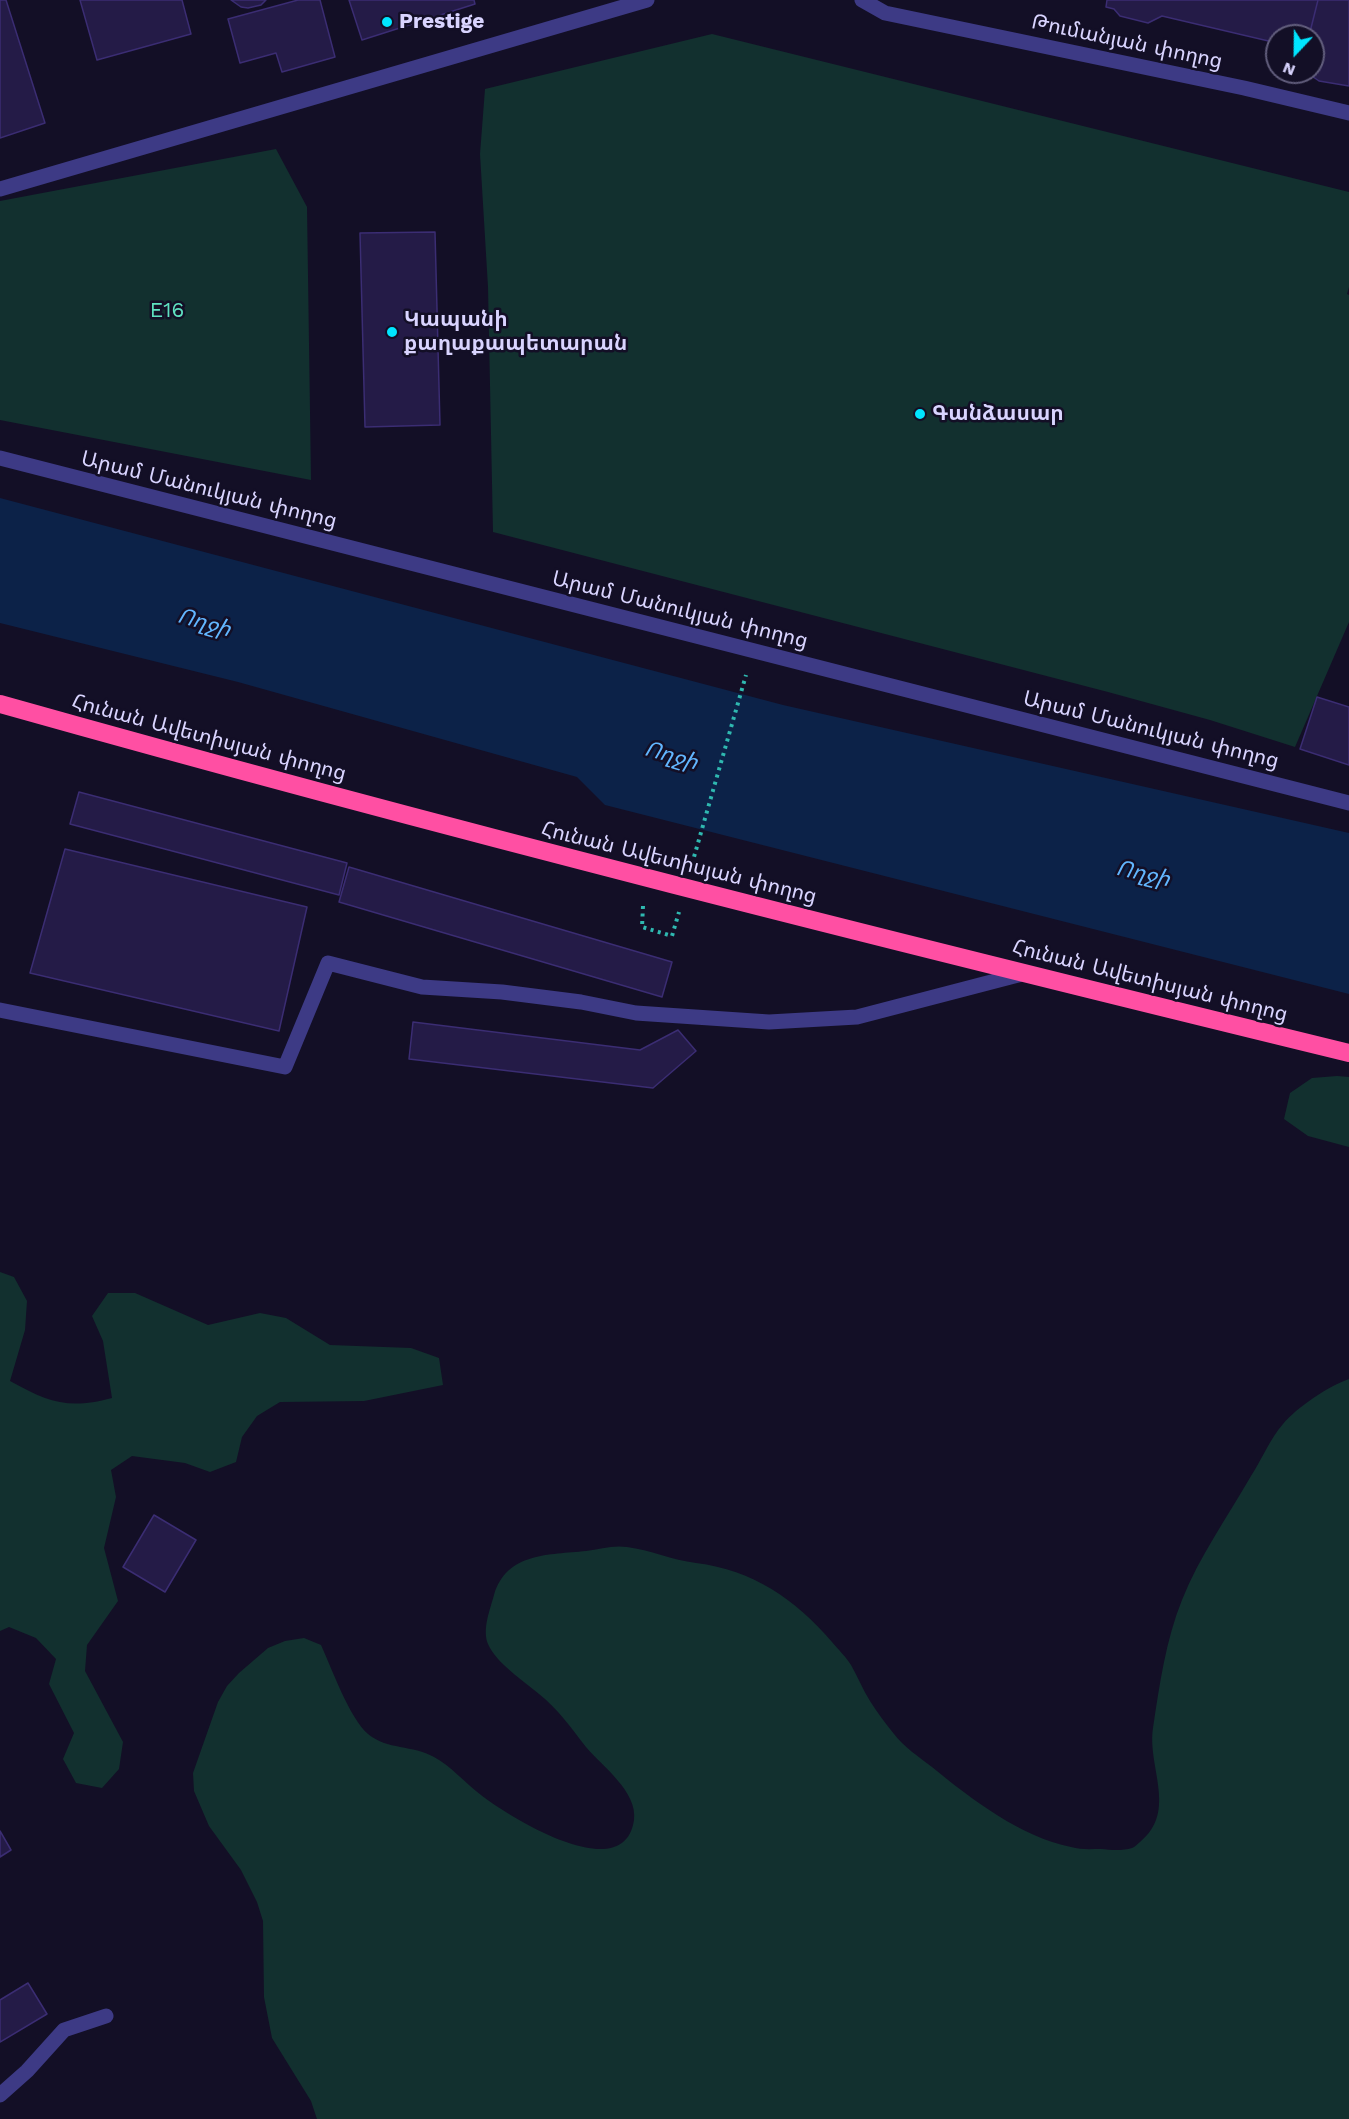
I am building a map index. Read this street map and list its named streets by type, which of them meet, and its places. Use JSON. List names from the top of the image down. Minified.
{"streets":{"highway":["Հունան Ավետիսյան փողոց"],"street":["Թումանյան փողոց","Արամ Մանուկյան փողոց"]},"water":["Ողջի"],"parks":["E16"],"places":["Prestige","Կապանի քաղաքապետարան","Գանձասար"],"north":"bottom"}
